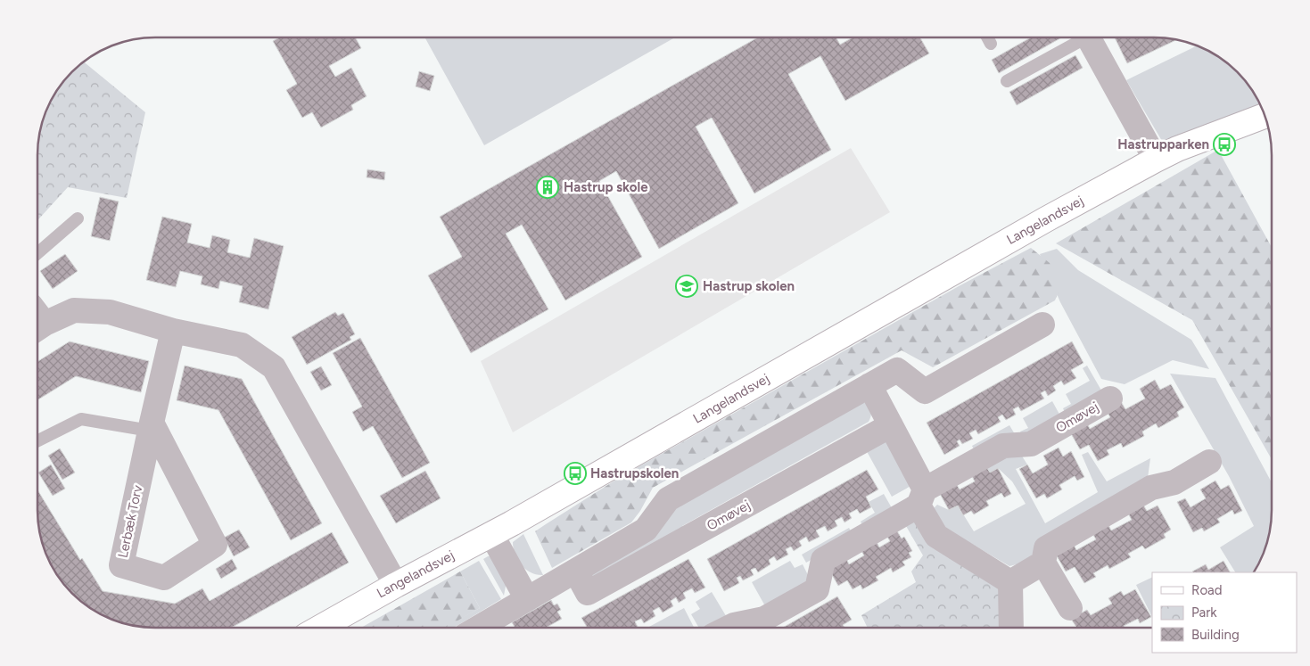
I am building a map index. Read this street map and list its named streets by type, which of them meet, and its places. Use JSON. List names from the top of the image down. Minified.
{"streets":{"street":["Langelandsvej","Omøvej","Lerbæk Torv"]},"places":{"bus stop":["Hastrupparken","Hastrupskolen"],"building":["Hastrup skole"],"school or university":["Hastrup skolen"]},"legend":["Road","Park","Building"]}
